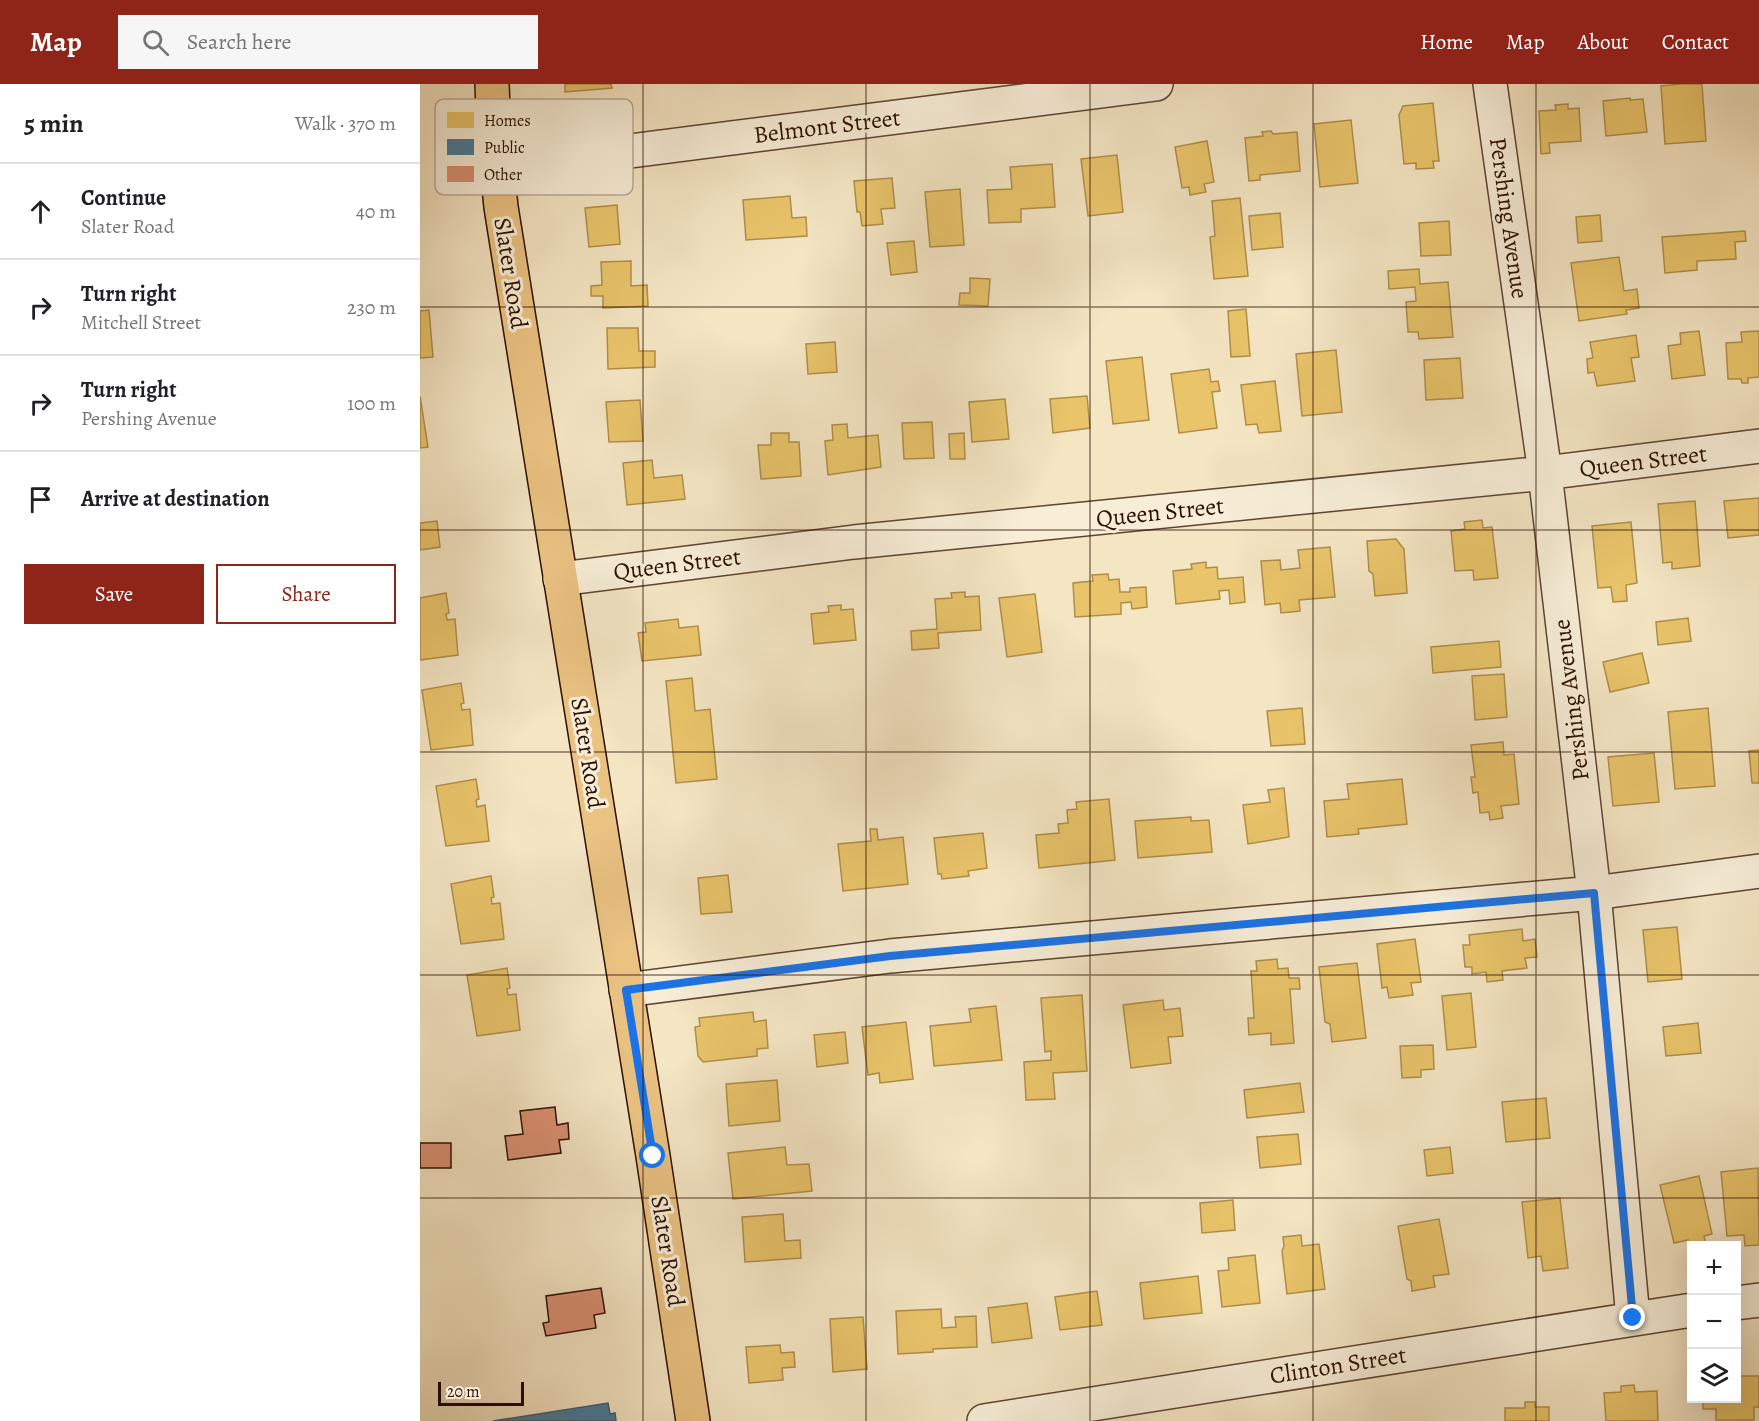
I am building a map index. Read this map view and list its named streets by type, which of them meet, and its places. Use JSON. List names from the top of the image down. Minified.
{"streets":{"main road":["Slater Road"],"street":["Belmont Street","Pershing Avenue","Queen Street","Clinton Street"]},"crossings":[["Pershing Avenue","Queen Street"],["Pershing Avenue","Clinton Street"],["Slater Road","Queen Street"]],"legend":["Homes","Public","Other"],"scale_bar":"20 m","page":{"header":"Map","search":"Search here","nav":["Home","Map","About","Contact"],"heading":["5 min","Walk · 370 m"],"list":[["Continue","Slater Road","40 m"],["Turn right","Mitchell Street","230 m"],["Turn right","Pershing Avenue","100 m"],"Arrive at destination"],"buttons":["Save","Share"],"map_buttons":["+","−"],"scale":"20 m"}}
